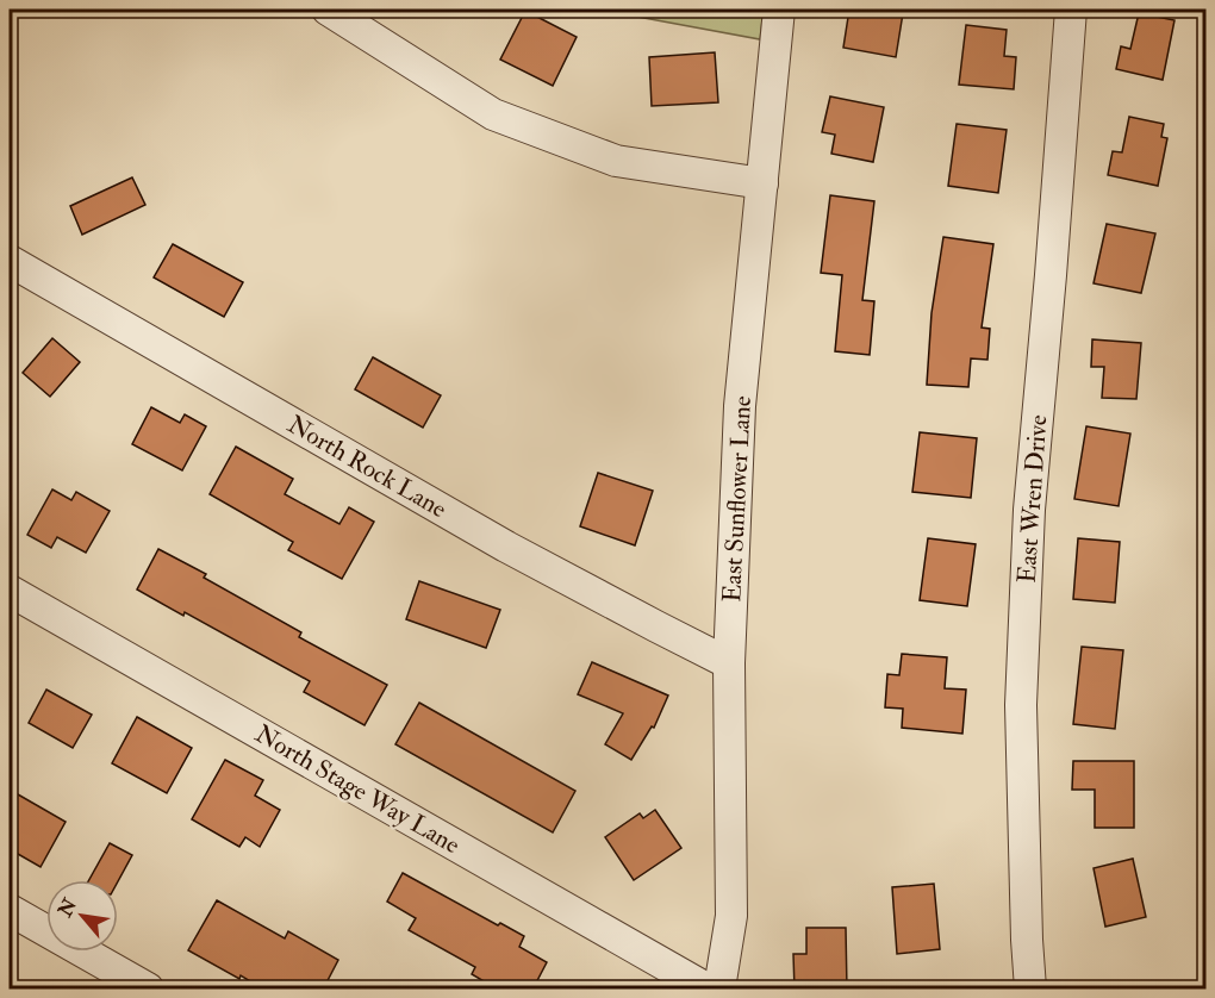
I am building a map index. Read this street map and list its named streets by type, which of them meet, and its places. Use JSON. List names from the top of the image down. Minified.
{"streets":{"street":["North Rock Lane","East Sunflower Lane","East Wren Drive","North Stage Way Lane"]},"crossings":[["North Rock Lane","East Sunflower Lane"]],"north":"top left"}
